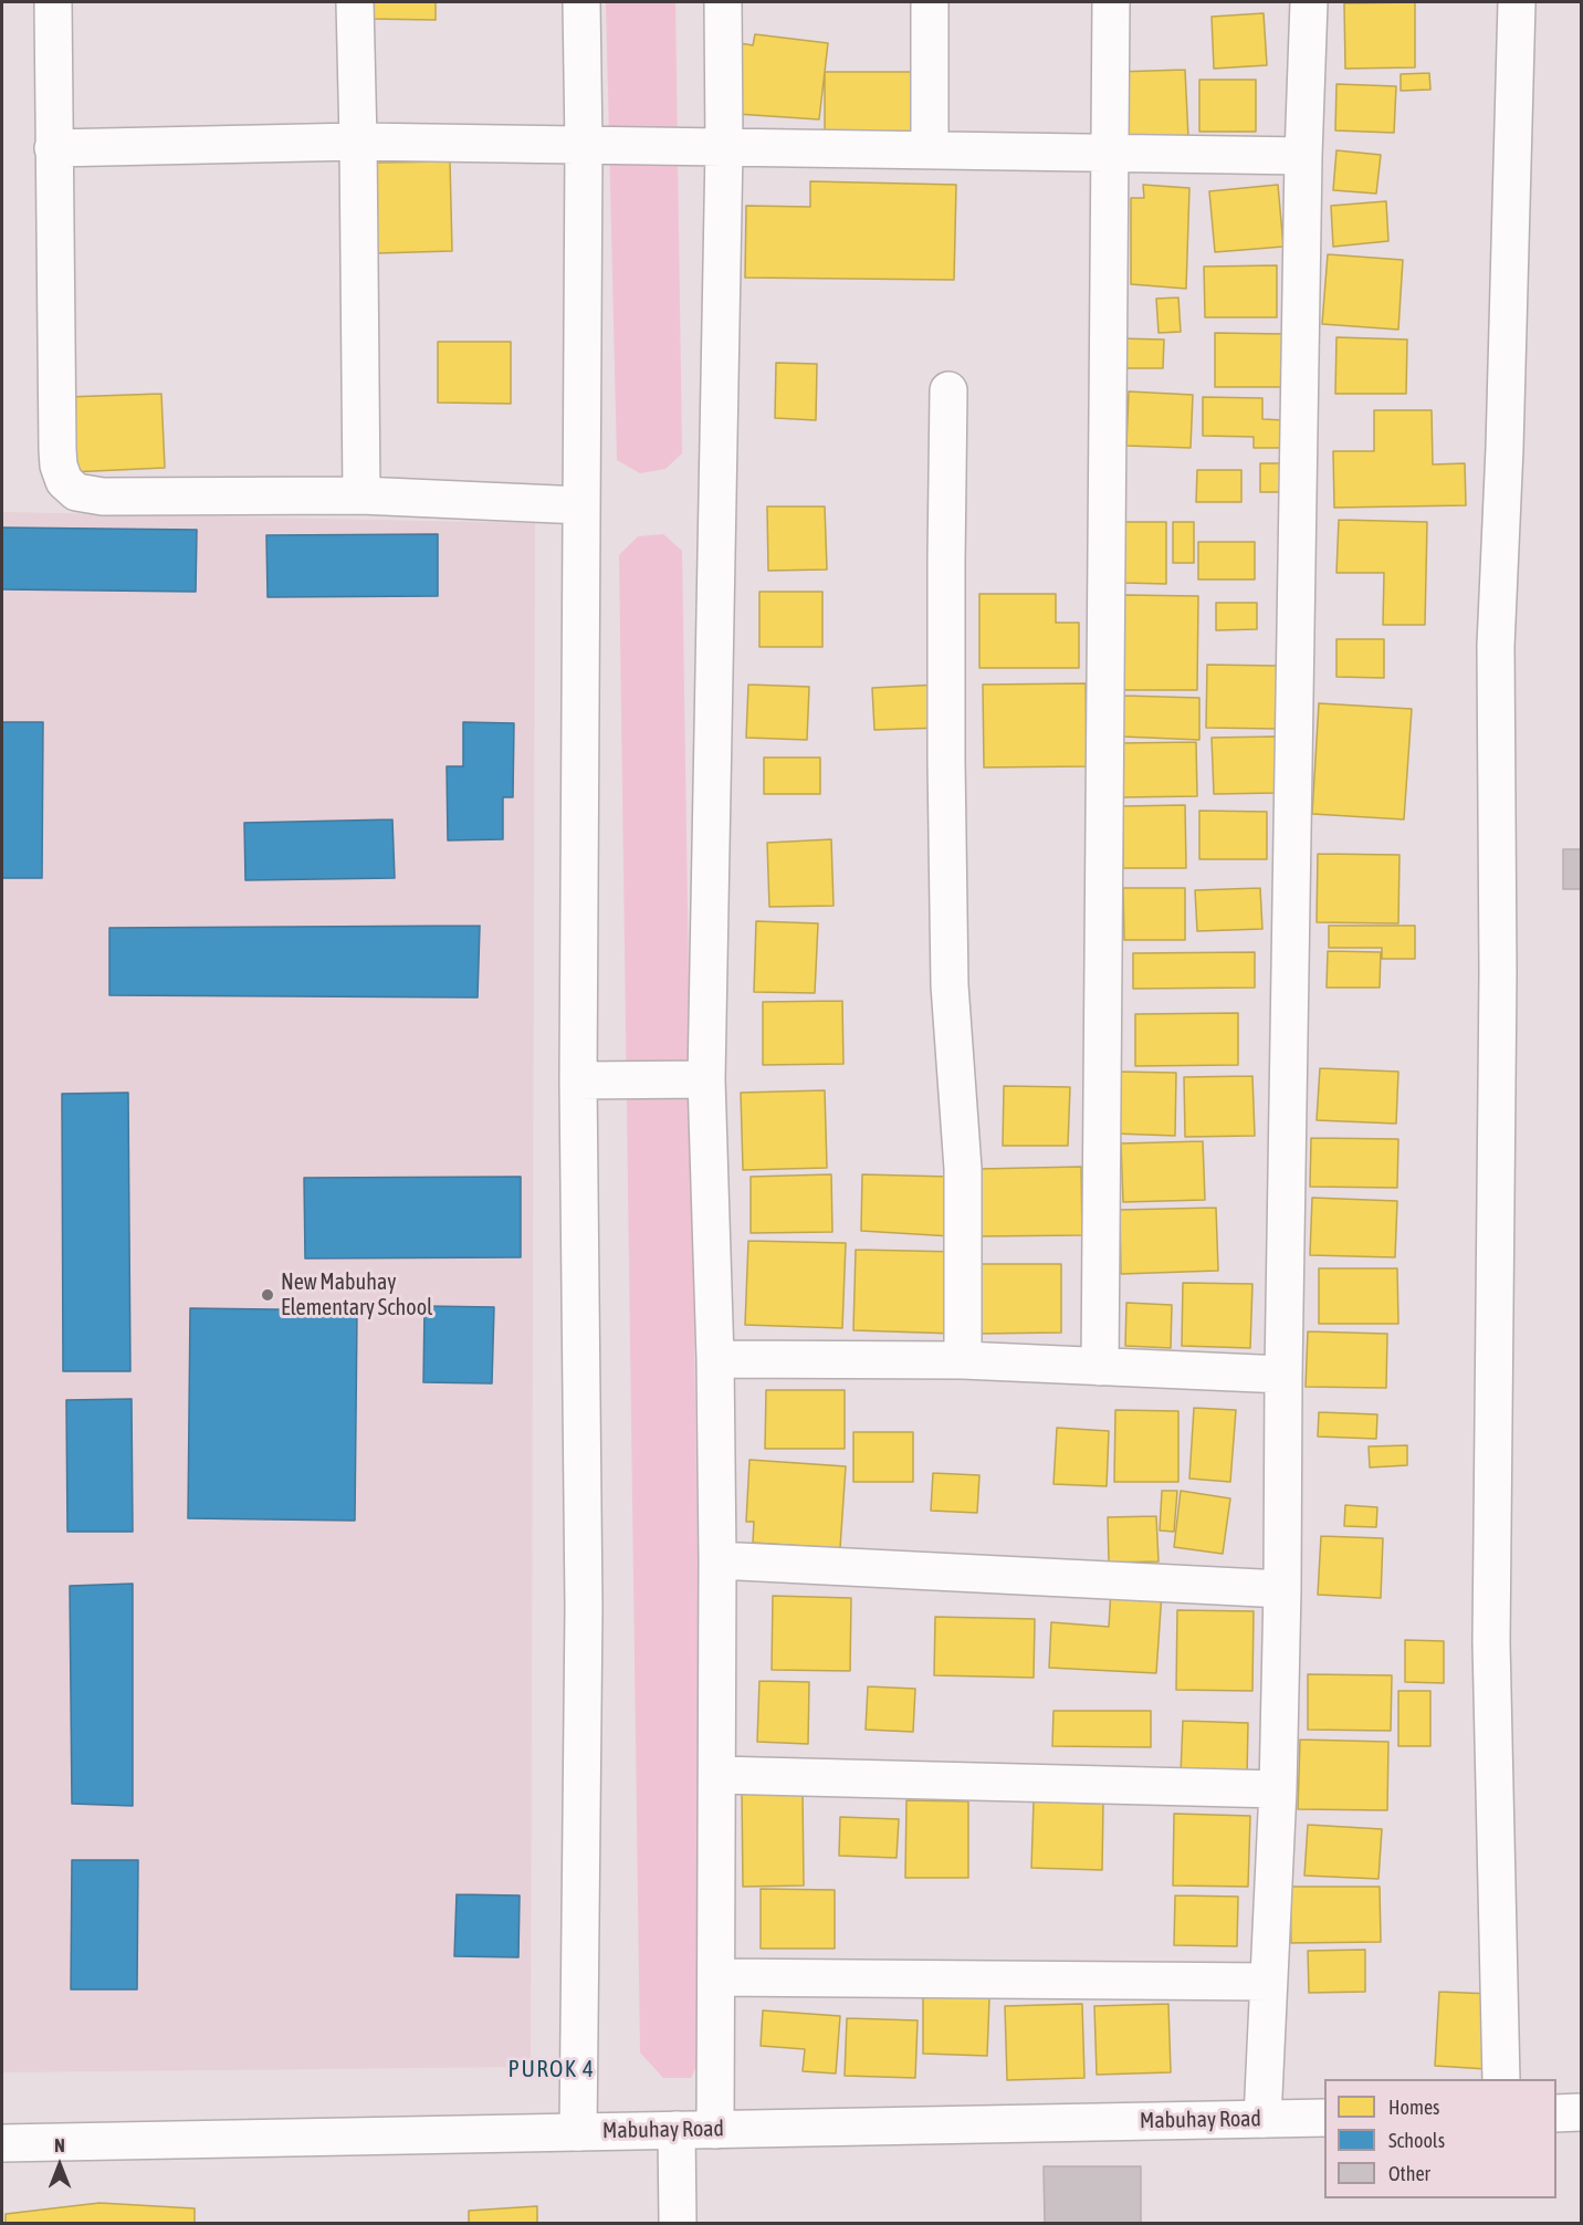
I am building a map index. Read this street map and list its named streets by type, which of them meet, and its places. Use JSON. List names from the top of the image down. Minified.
{"streets":{"street":["Mabuhay Road"]},"districts":["PUROK 4"],"places":["New Mabuhay Elementary School"],"legend":["Homes","Schools","Other"],"north":"top"}
